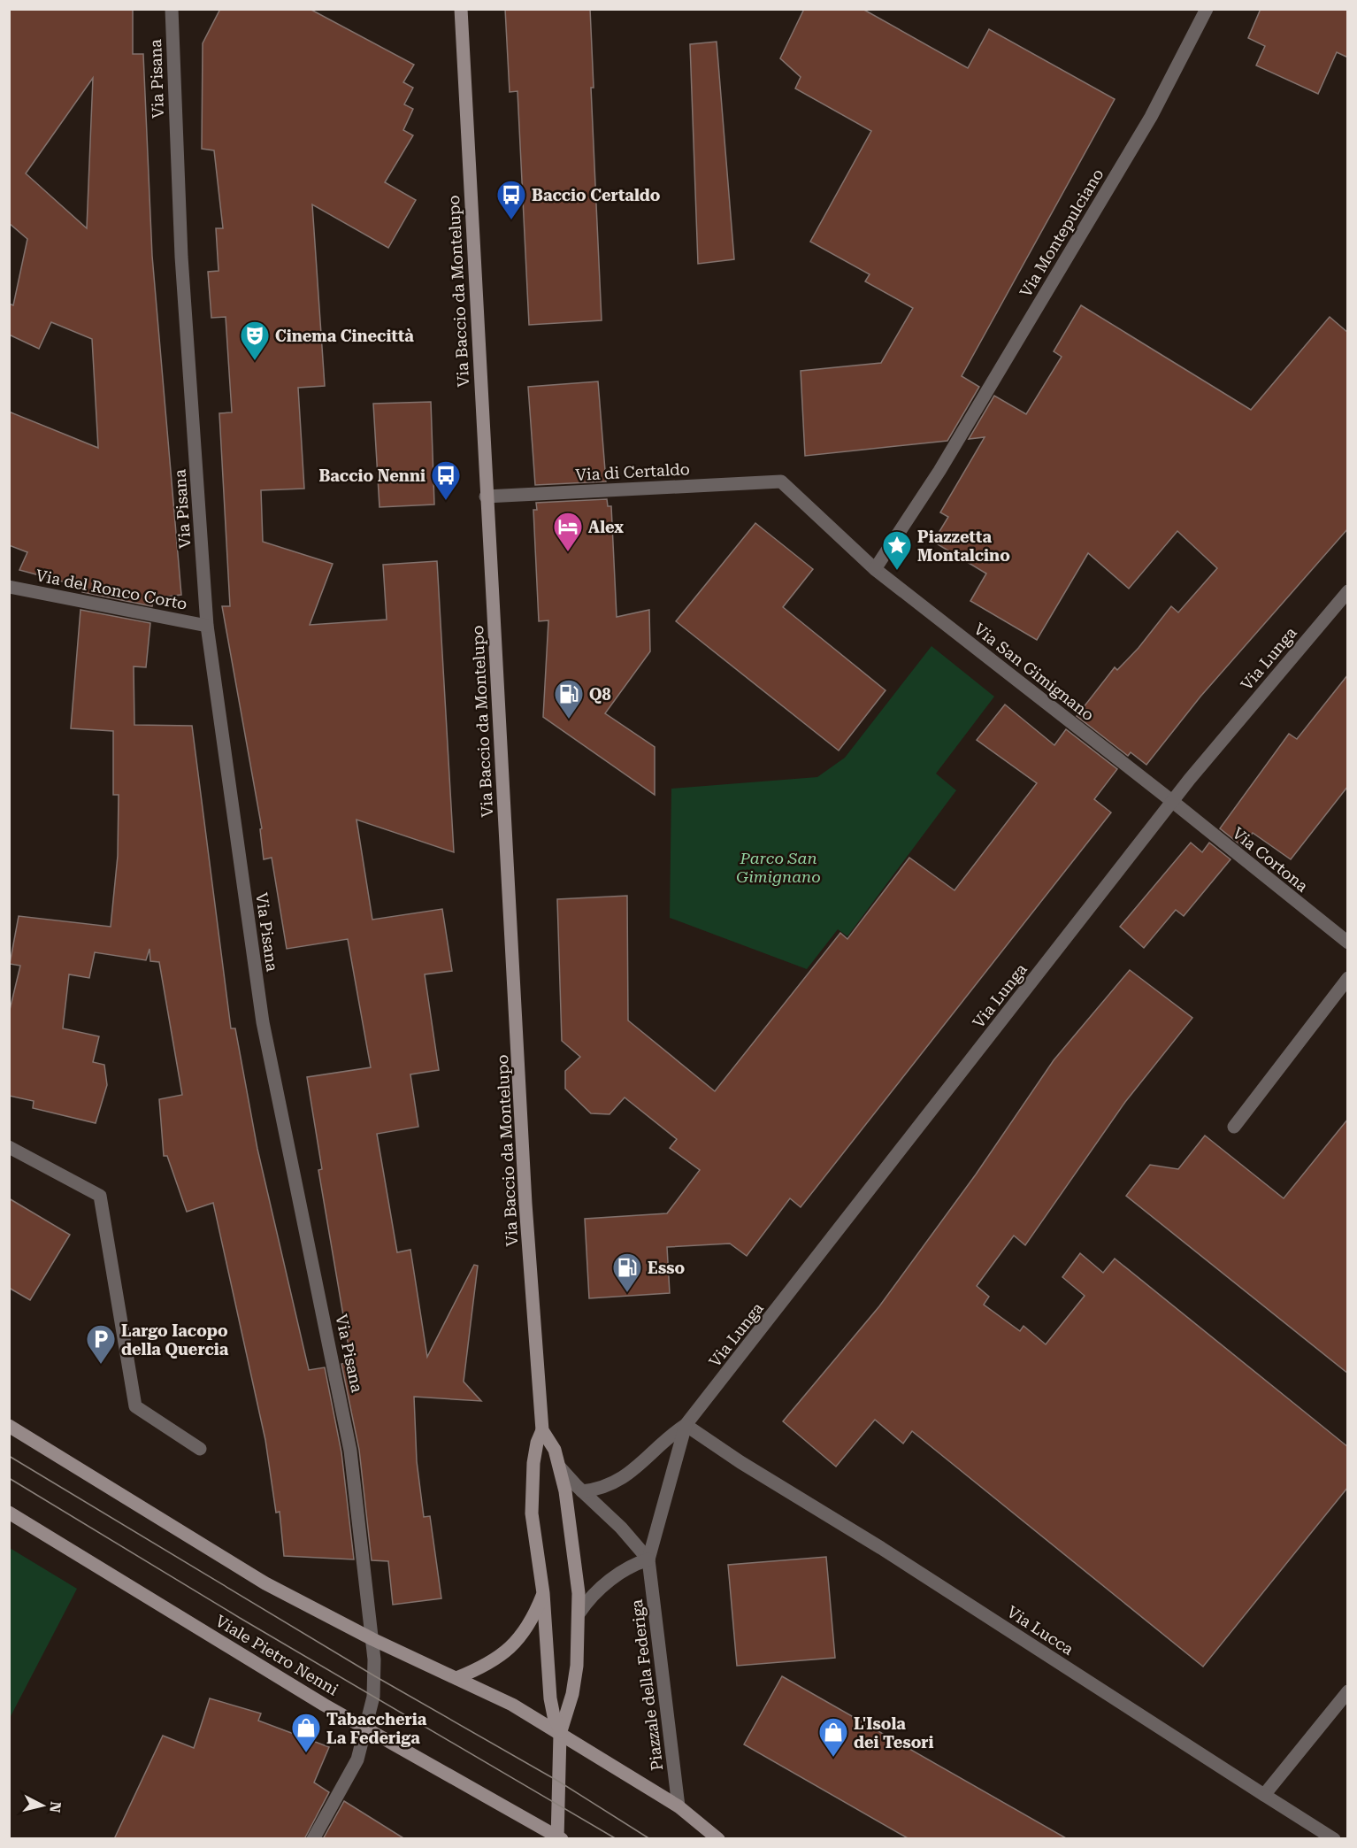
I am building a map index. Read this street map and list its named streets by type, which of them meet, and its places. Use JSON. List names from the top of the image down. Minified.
{"streets":{"street":["Via Pisana","Via Montepulciano","Via Baccio da Montelupo","Via di Certaldo","Via del Ronco Corto","Via Lunga","Via San Gimignano","Via Cortona","Via Lucca","Viale Pietro Nenni","Piazzale della Federiga"]},"crossings":[["Via Pisana","Via del Ronco Corto"],["Via Pisana","Viale Pietro Nenni"],["Via Montepulciano","Via di Certaldo"],["Via Montepulciano","Via San Gimignano"],["Via Baccio da Montelupo","Via di Certaldo"],["Via Baccio da Montelupo","Viale Pietro Nenni"],["Via di Certaldo","Via San Gimignano"],["Via Lunga","Via San Gimignano"],["Via Lunga","Via Cortona"],["Via Lunga","Via Lucca"],["Via Lunga","Piazzale della Federiga"],["Via San Gimignano","Via Cortona"]],"parks":["Parco San Gimignano"],"places":{"bus stop":["Baccio Certaldo","Baccio Nenni"],"theatre":["Cinema Cinecittà"],"hotel":["Alex"],"place":["Piazzetta Montalcino"],"fuel station":["Q8","Esso"],"parking":["Largo Iacopo della Quercia"],"shop":["Tabaccheria La Federiga","L'Isola dei Tesori"]},"north":"right"}
